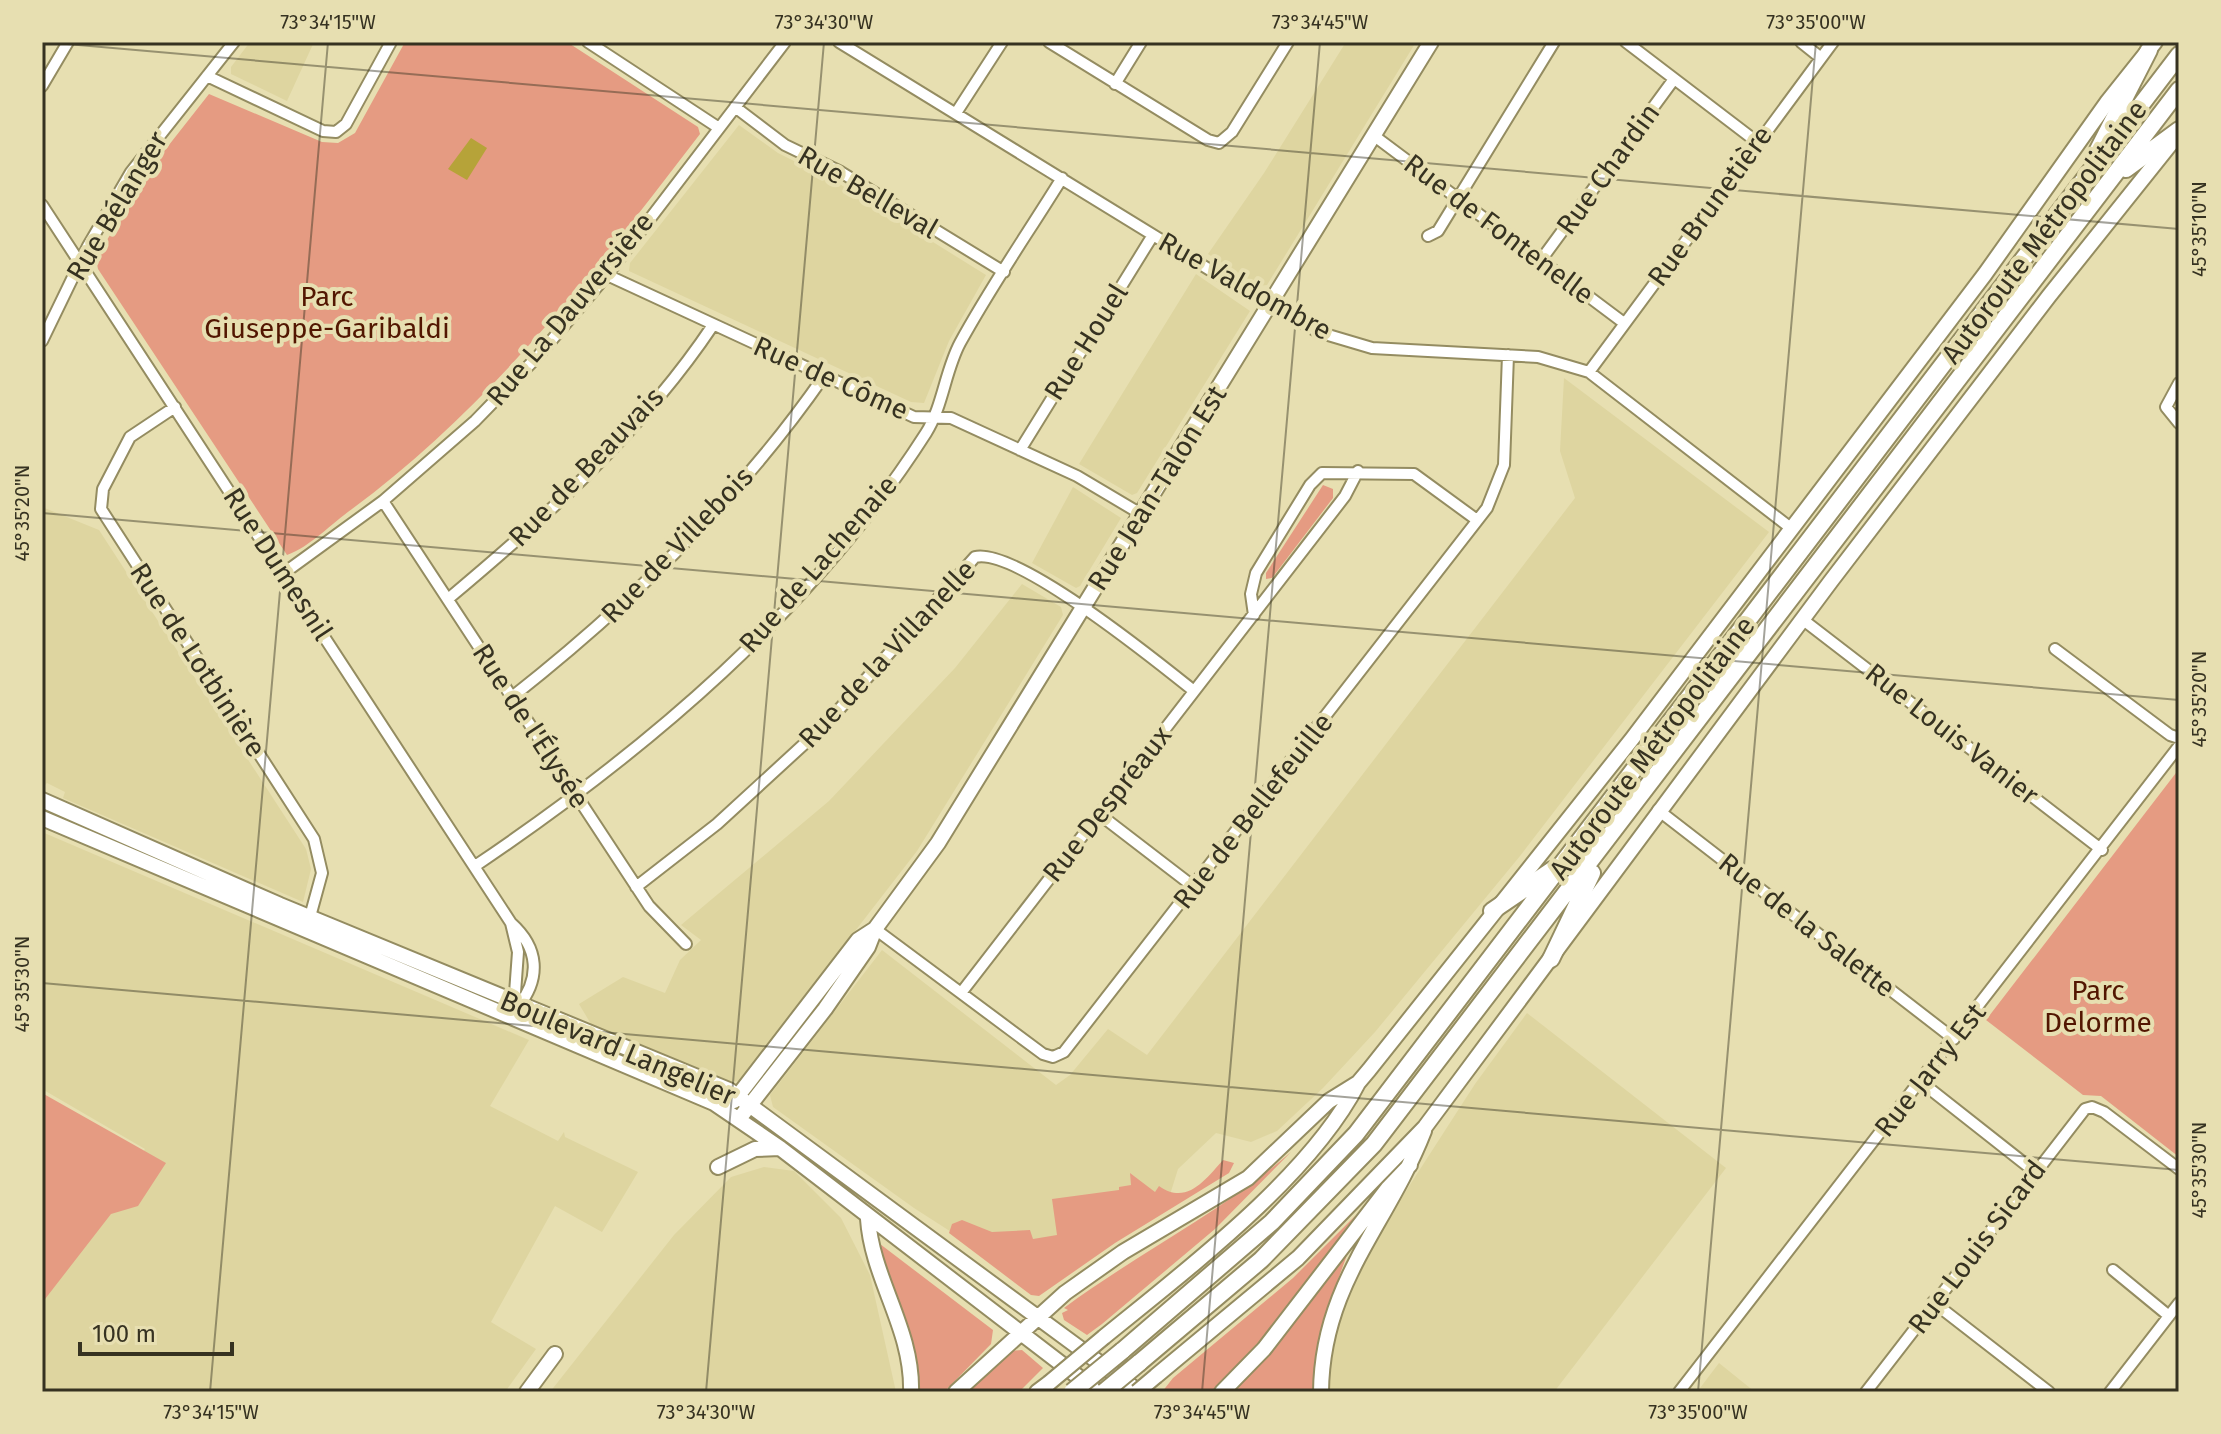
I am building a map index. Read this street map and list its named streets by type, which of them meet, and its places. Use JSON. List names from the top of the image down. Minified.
{"streets":{"highway":["Autoroute Métropolitaine"],"main road":["Rue Jean-Talon Est","Boulevard Langelier"],"street":["Rue Chardin","Rue Belleval","Rue Bélanger","Rue Brunetière","Rue de Fontenelle","Rue Valdombre","Rue La Dauversière","Rue Houel","Rue de Côme","Rue de Beauvais","Rue de Villebois","Rue Dumesnil","Rue de Lachenaie","Rue de la Villanelle","Rue de Lotbinière","Rue de l'Élysée","Rue Louis Vanier","Rue Despréaux","Rue de Bellefeuille","Rue de la Salette","Rue Jarry Est","Rue Louis Sicard"]},"crossings":[["Rue Chardin","Rue de Fontenelle"],["Rue Belleval","Rue La Dauversière"],["Rue Belleval","Rue de Lachenaie"],["Rue Bélanger","Rue Dumesnil"],["Rue Brunetière","Rue de Fontenelle"],["Rue Brunetière","Rue Valdombre"],["Rue de Fontenelle","Rue Jean-Talon Est"],["Rue Valdombre","Rue Houel"],["Rue Valdombre","Rue Jean-Talon Est"],["Rue Valdombre","Rue de Lachenaie"],["Rue Valdombre","Rue de Bellefeuille"],["Rue La Dauversière","Rue de Côme"],["Rue La Dauversière","Rue Dumesnil"],["Rue La Dauversière","Rue de l'Élysée"],["Rue Houel","Rue de Côme"],["Rue de Côme","Rue de Beauvais"],["Rue de Côme","Rue Jean-Talon Est"],["Rue de Côme","Rue de Villebois"],["Rue de Côme","Rue de Lachenaie"],["Rue de Beauvais","Rue de l'Élysée"],["Rue Jean-Talon Est","Rue de la Villanelle"],["Rue Jean-Talon Est","Rue de Bellefeuille"],["Rue Jean-Talon Est","Boulevard Langelier"],["Rue de Villebois","Rue de l'Élysée"],["Rue Dumesnil","Rue de Lachenaie"],["Rue Dumesnil","Rue de Lotbinière"],["Rue Dumesnil","Boulevard Langelier"],["Rue de Lachenaie","Rue de l'Élysée"],["Rue de la Villanelle","Rue de l'Élysée"],["Rue de la Villanelle","Rue Despréaux"],["Rue de Lotbinière","Boulevard Langelier"],["Rue Louis Vanier","Rue Jarry Est"],["Rue Despréaux","Rue de Bellefeuille"],["Rue de la Salette","Rue Jarry Est"]],"parks":["Parc Giuseppe-Garibaldi","Parc Delorme"],"scale_bar":"100 m","coordinates":["73°34'15\"W","73°34'30\"W","73°34'45\"W","73°35'00\"W","45°35'10\"N","45°35'20\"N","45°35'30\"N"]}
